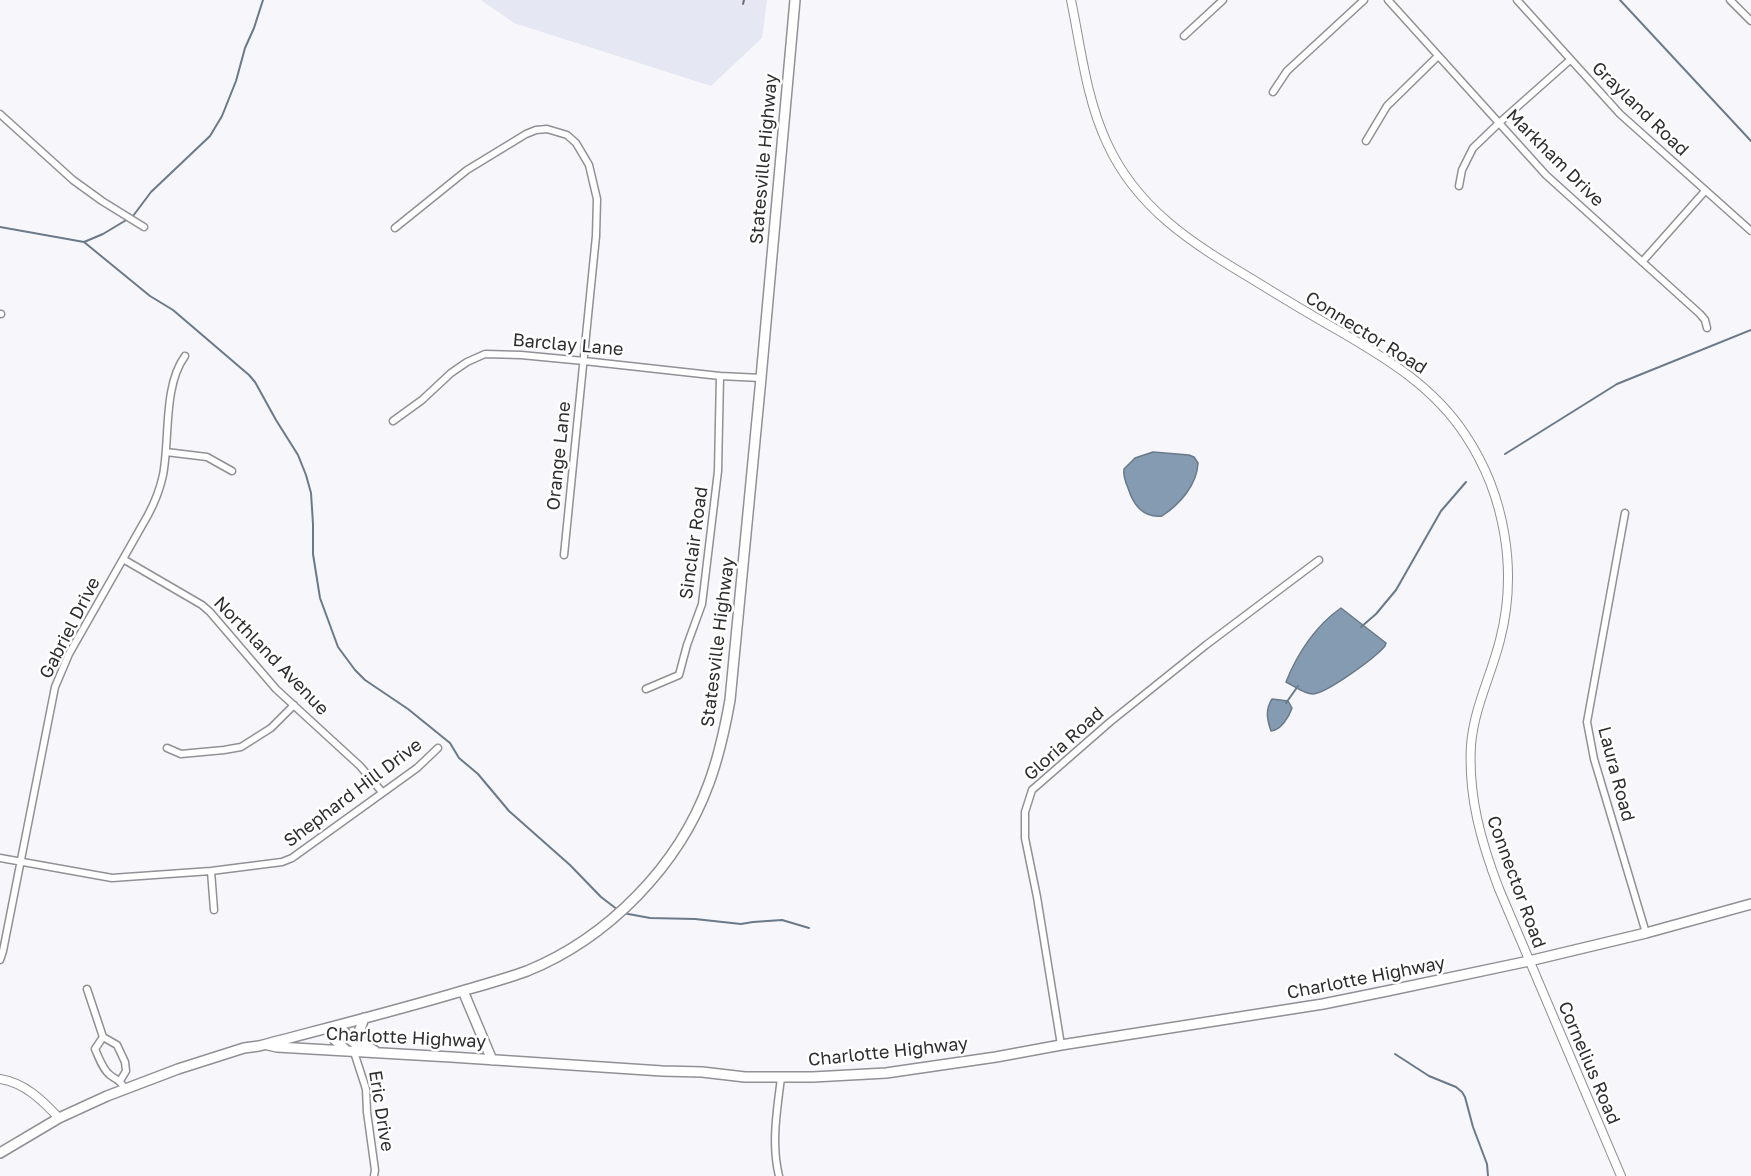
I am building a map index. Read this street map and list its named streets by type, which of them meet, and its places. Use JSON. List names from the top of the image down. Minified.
{"streets":{"main road":["Statesville Highway","Charlotte Highway"],"street":["Grayland Road","Markham Drive","Connector Road","Barclay Lane","Orange Lane","Sinclair Road","Gabriel Drive","Northland Avenue","Gloria Road","Laura Road","Shephard Hill Drive","Cornelius Road","Eric Drive"]},"crossings":[["Statesville Highway","Barclay Lane"],["Statesville Highway","Charlotte Highway"],["Connector Road","Charlotte Highway"],["Connector Road","Cornelius Road"],["Barclay Lane","Orange Lane"],["Barclay Lane","Sinclair Road"],["Gabriel Drive","Northland Avenue"],["Gabriel Drive","Shephard Hill Drive"],["Northland Avenue","Shephard Hill Drive"],["Gloria Road","Charlotte Highway"],["Laura Road","Charlotte Highway"],["Charlotte Highway","Cornelius Road"],["Charlotte Highway","Eric Drive"]]}
